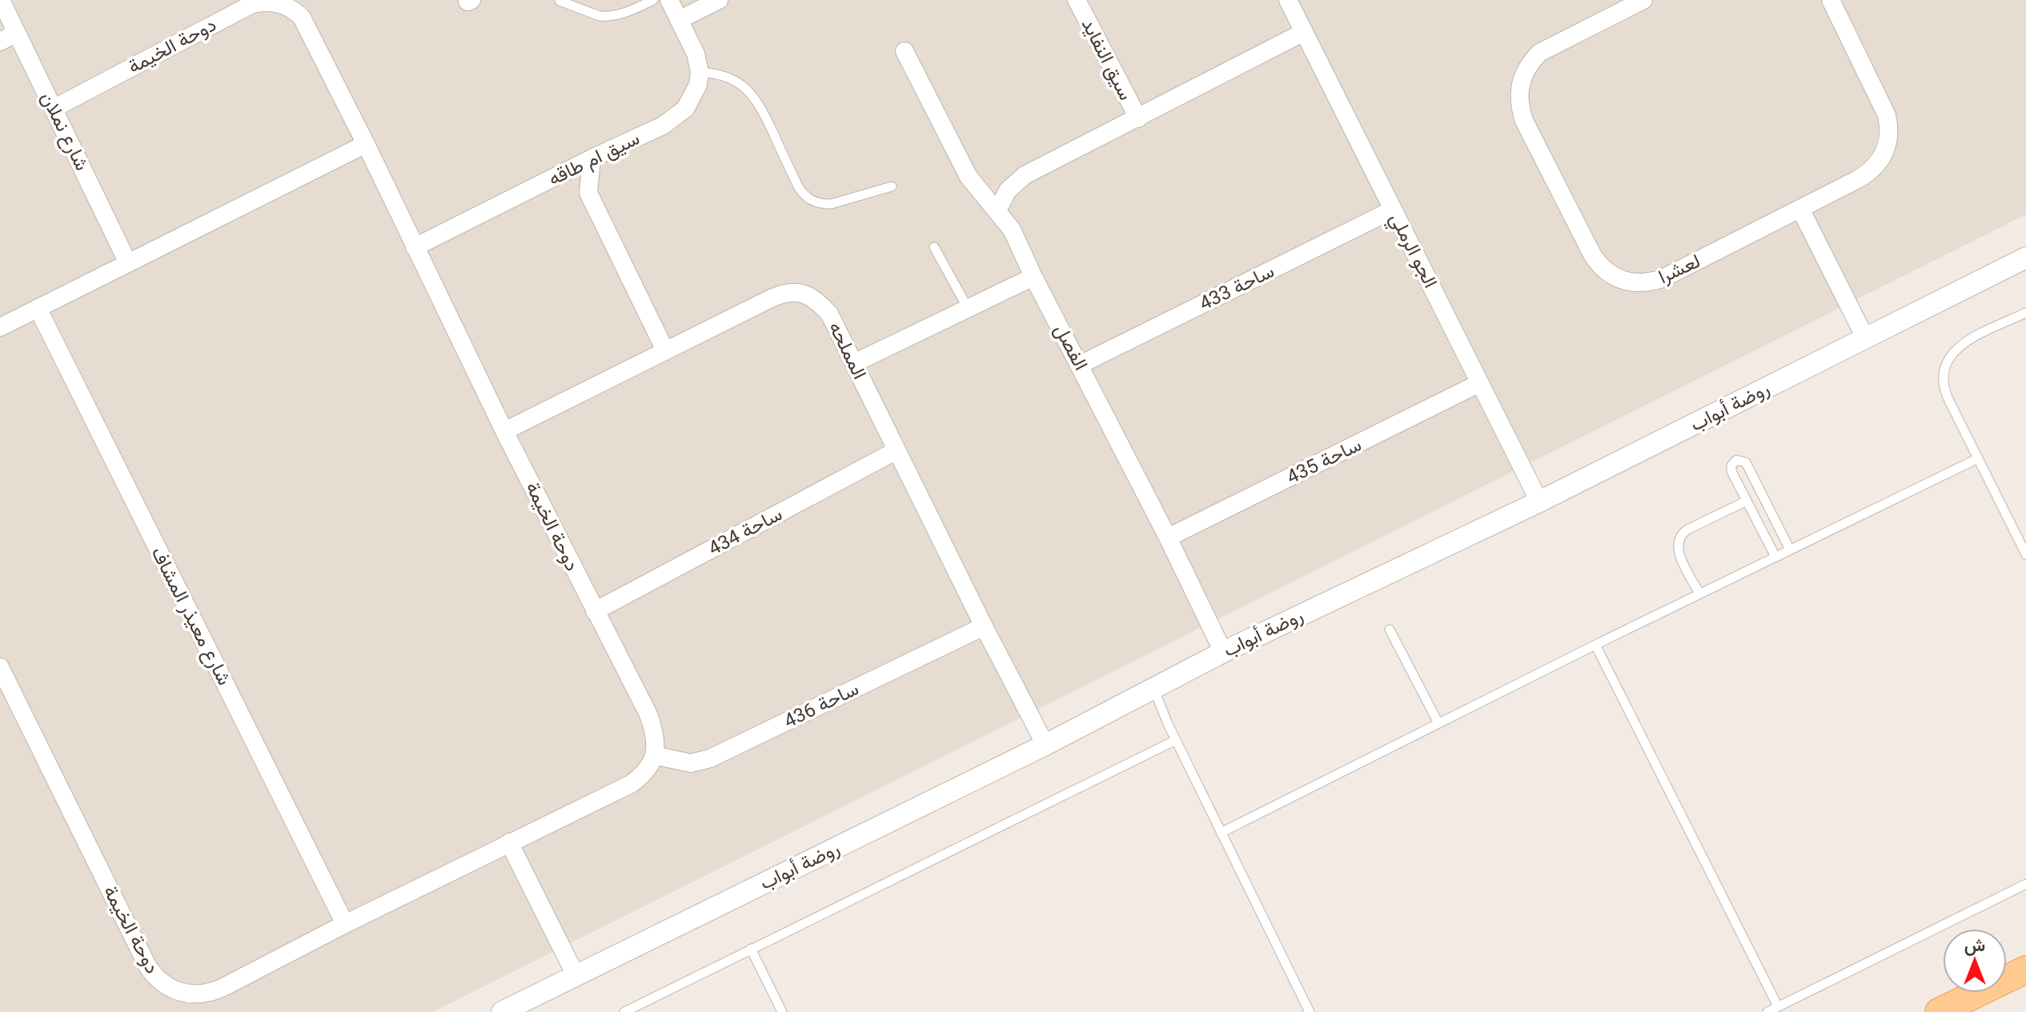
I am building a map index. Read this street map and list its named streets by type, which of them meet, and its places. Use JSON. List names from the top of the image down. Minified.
{"streets":{"street":["دوحة الخيمة","سيق النفايد","شارع نملان","سيق ام طاقه","الجو الرملي","لعشرا","ساحة 433","الفصل","المملحه","روضة أبواب","ساحة 435","ساحة 434","شارع معيذر المشاف","ساحة 436"]},"crossings":[["دوحة الخيمة","شارع نملان"],["دوحة الخيمة","سيق ام طاقه"],["دوحة الخيمة","المملحه"],["دوحة الخيمة","ساحة 434"],["دوحة الخيمة","شارع معيذر المشاف"],["دوحة الخيمة","ساحة 436"],["الجو الرملي","ساحة 433"],["الجو الرملي","روضة أبواب"],["الجو الرملي","ساحة 435"],["ساحة 433","الفصل"],["الفصل","روضة أبواب"],["الفصل","ساحة 435"],["المملحه","روضة أبواب"],["المملحه","ساحة 434"],["المملحه","ساحة 436"]],"north":"top"}
